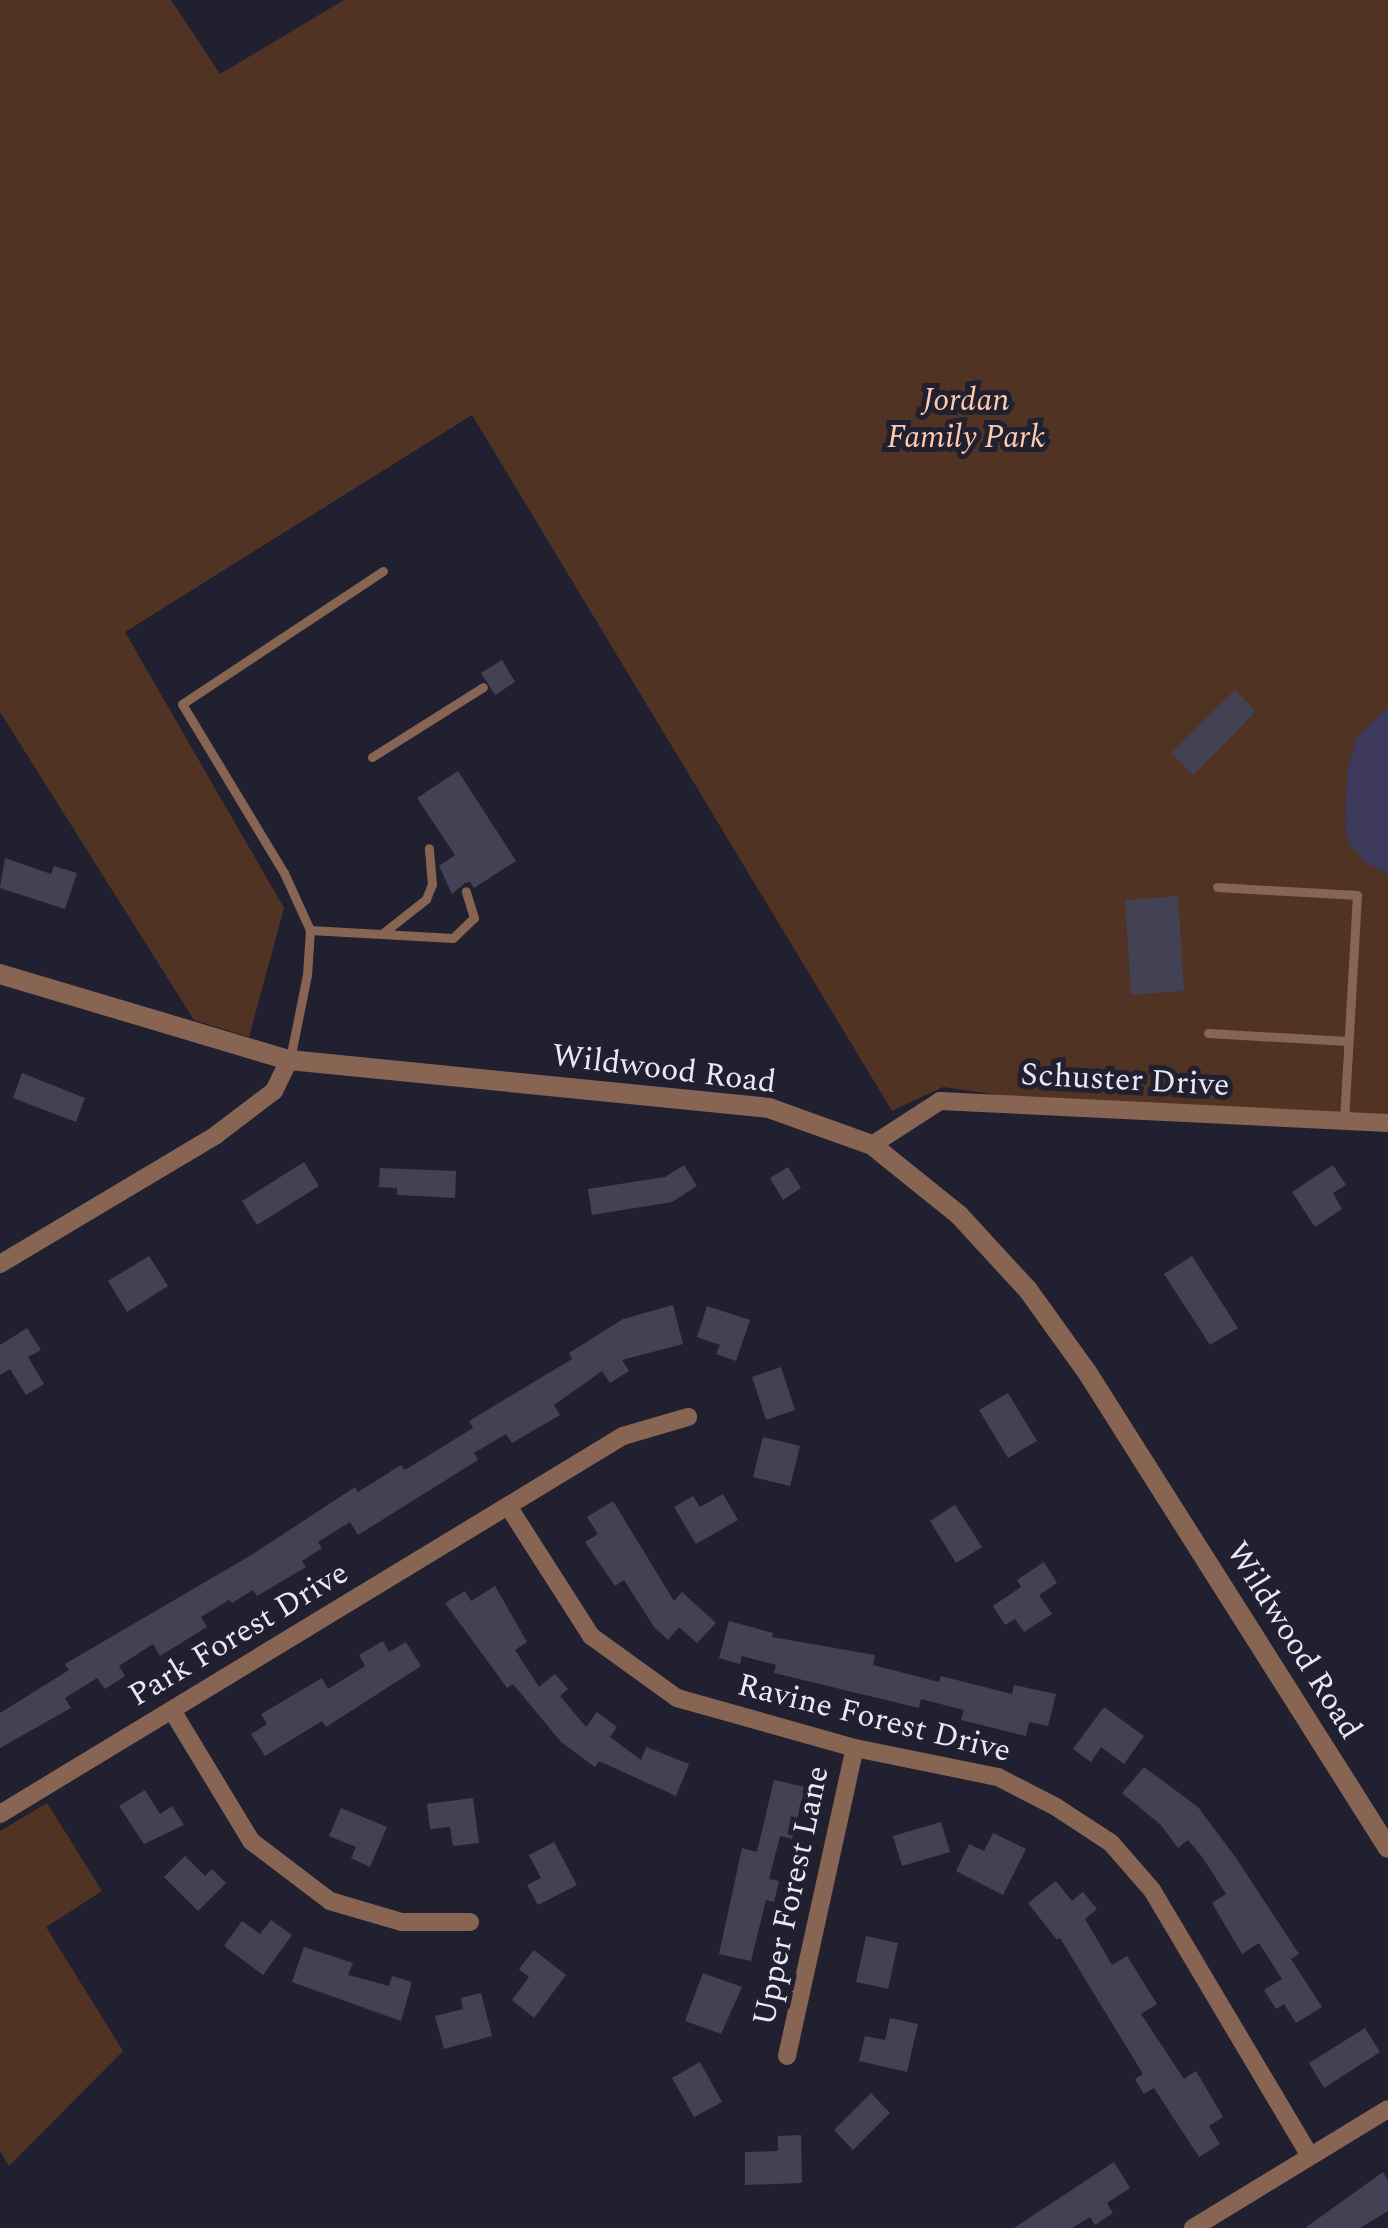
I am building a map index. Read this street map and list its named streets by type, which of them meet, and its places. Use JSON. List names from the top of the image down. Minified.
{"streets":{"street":["Wildwood Road","Schuster Drive","Park Forest Drive","Ravine Forest Drive","Upper Forest Lane"]},"crossings":[["Wildwood Road","Schuster Drive"],["Park Forest Drive","Ravine Forest Drive"],["Ravine Forest Drive","Upper Forest Lane"]],"parks":["Jordan Family Park"]}
